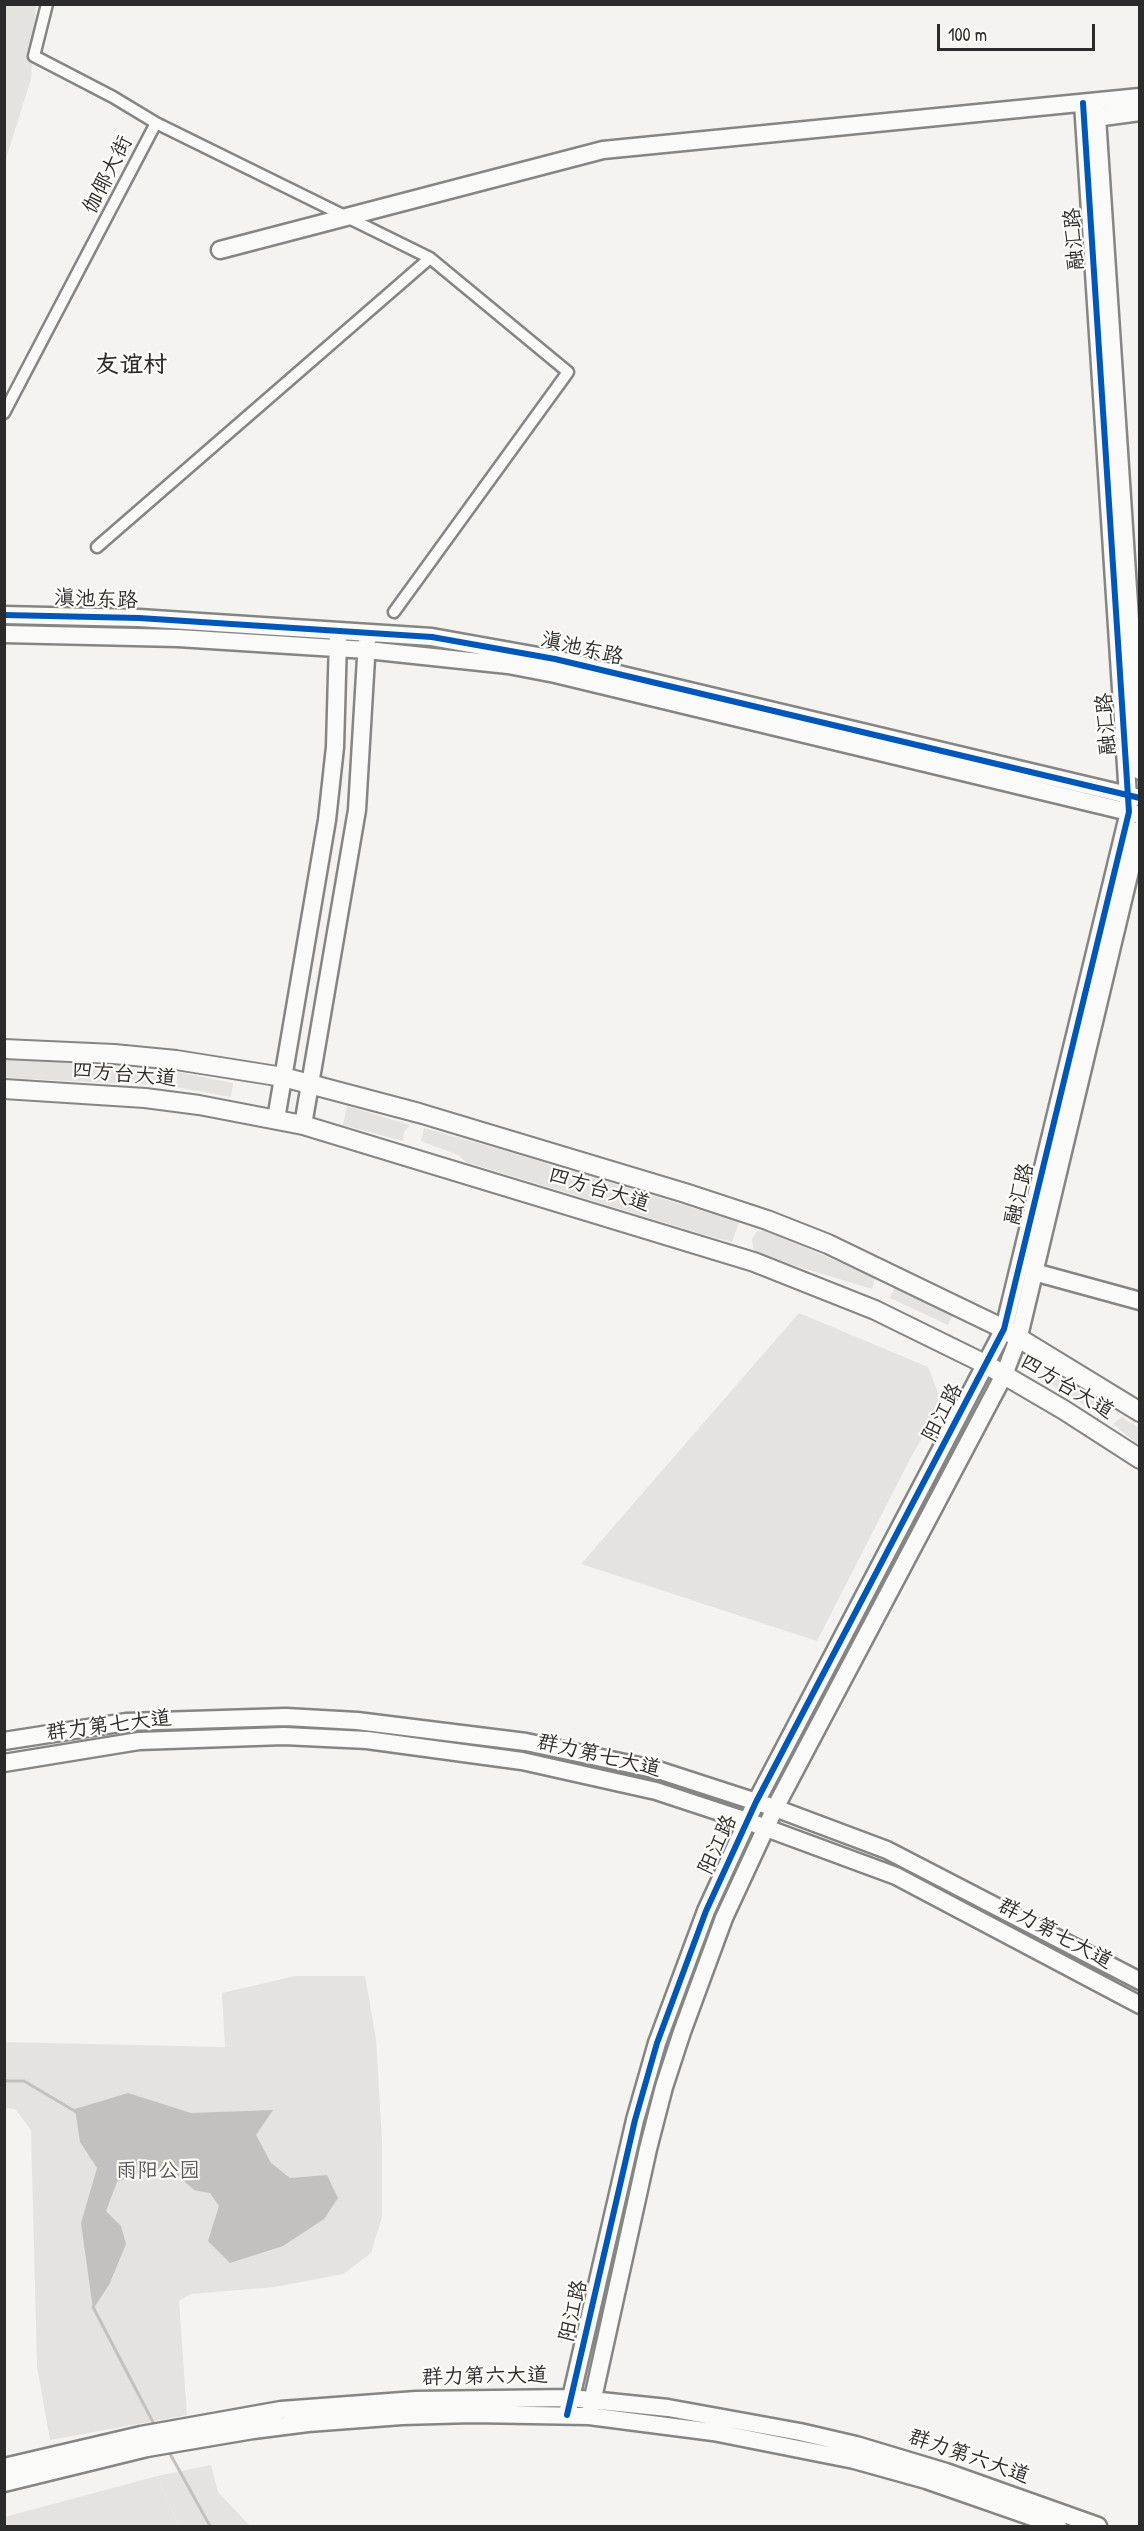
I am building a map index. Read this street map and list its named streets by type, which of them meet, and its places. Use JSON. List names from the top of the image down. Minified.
{"streets":{"main road":["四方台大道"],"street":["伽倻大街","融汇路","滇池东路","阳江路","群力第七大道","群力第六大道"]},"crossings":[["融汇路","滇池东路"],["融汇路","四方台大道"],["融汇路","阳江路"],["四方台大道","阳江路"],["阳江路","群力第七大道"],["阳江路","群力第六大道"]],"districts":["友谊村"],"parks":["雨阳公园"],"scale_bar":"100 m"}
